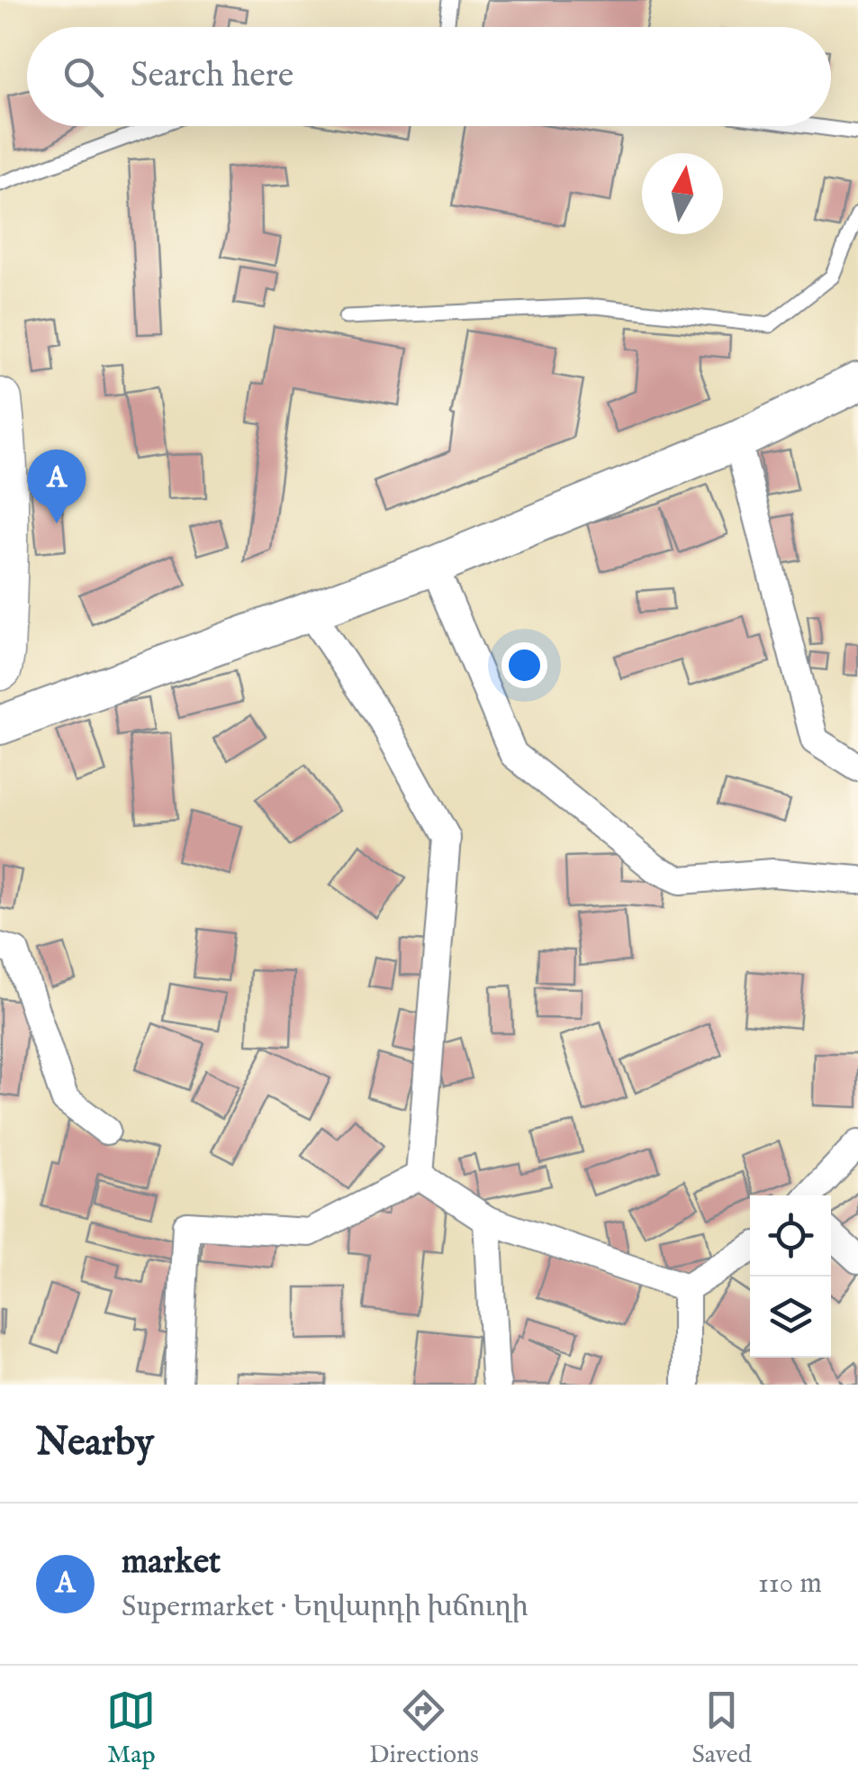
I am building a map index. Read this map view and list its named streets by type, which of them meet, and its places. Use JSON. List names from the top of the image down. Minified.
{"north":"top","page":{"search":"Search here","pins":"A","heading":"Nearby","list":[{"mark":"A","name":"market","note":"Supermarket · Եղվարդի խճուղի","value":"110 m"}],"nav":["Map","Directions","Saved"]}}
